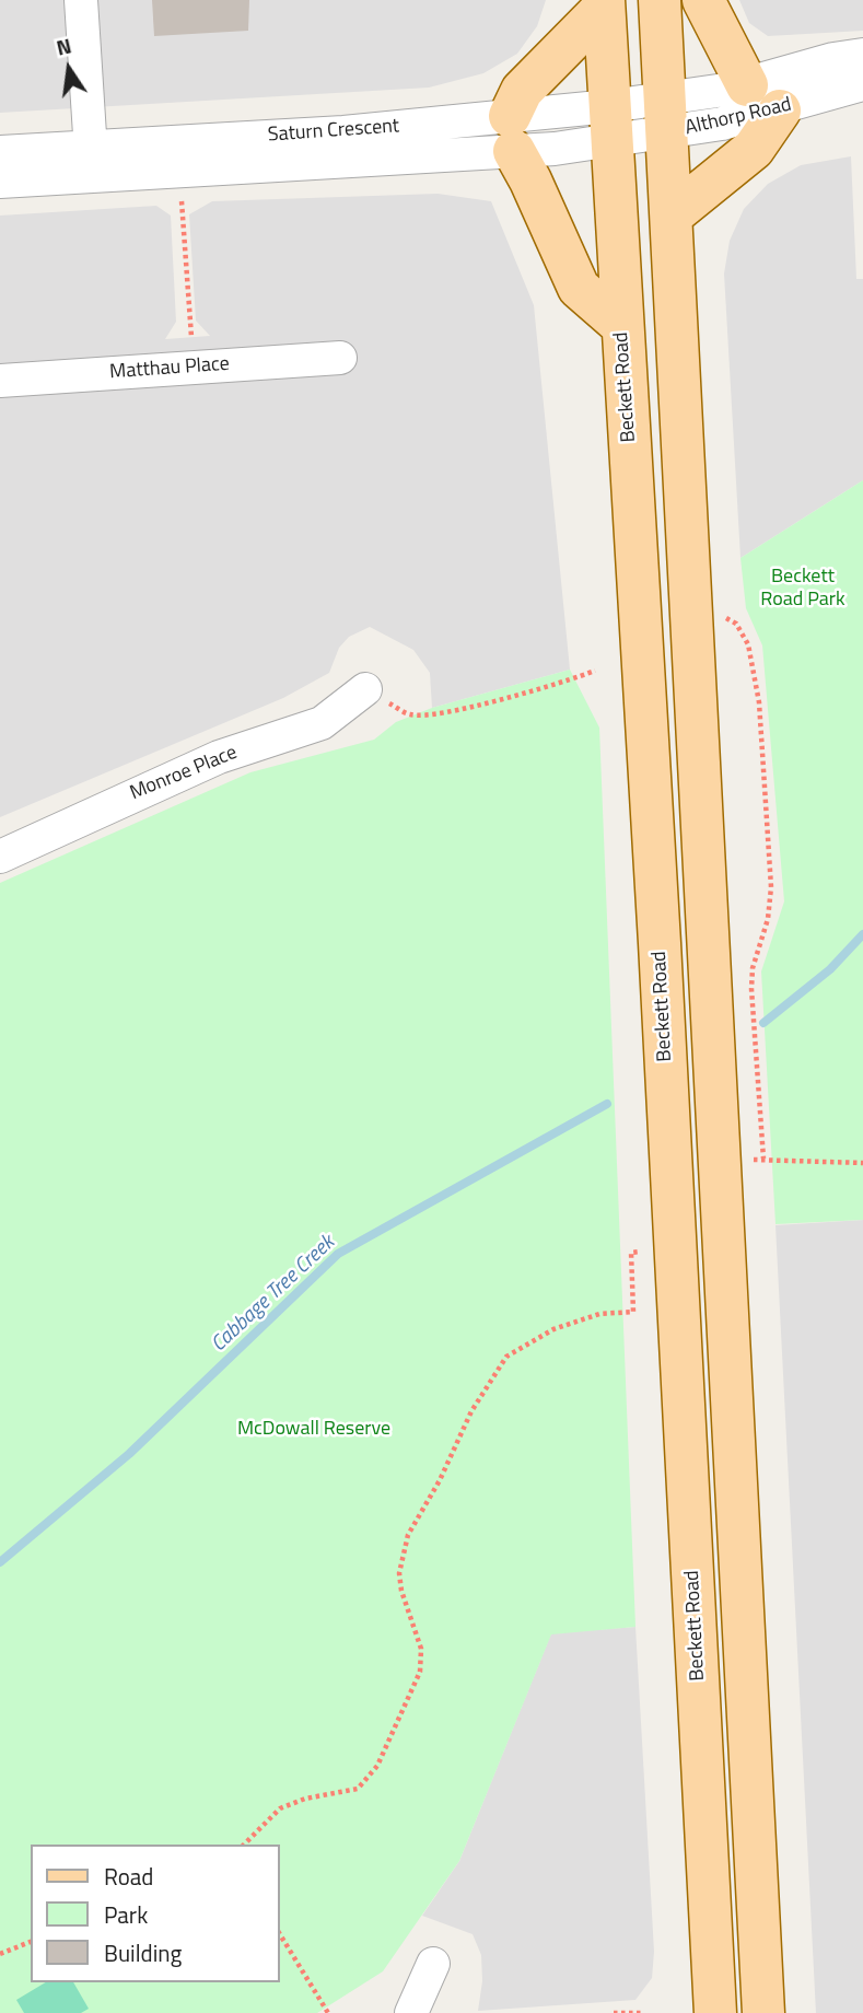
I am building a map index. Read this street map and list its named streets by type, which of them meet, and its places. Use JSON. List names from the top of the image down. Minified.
{"streets":{"main road":["Beckett Road"],"street":["Althorp Road","Saturn Crescent","Matthau Place","Monroe Place"]},"crossings":[["Althorp Road","Saturn Crescent"],["Althorp Road","Beckett Road"],["Saturn Crescent","Beckett Road"]],"water":["Cabbage Tree Creek"],"parks":["Beckett Road Park","McDowall Reserve"],"legend":["Road","Park","Building"],"north":"top"}
